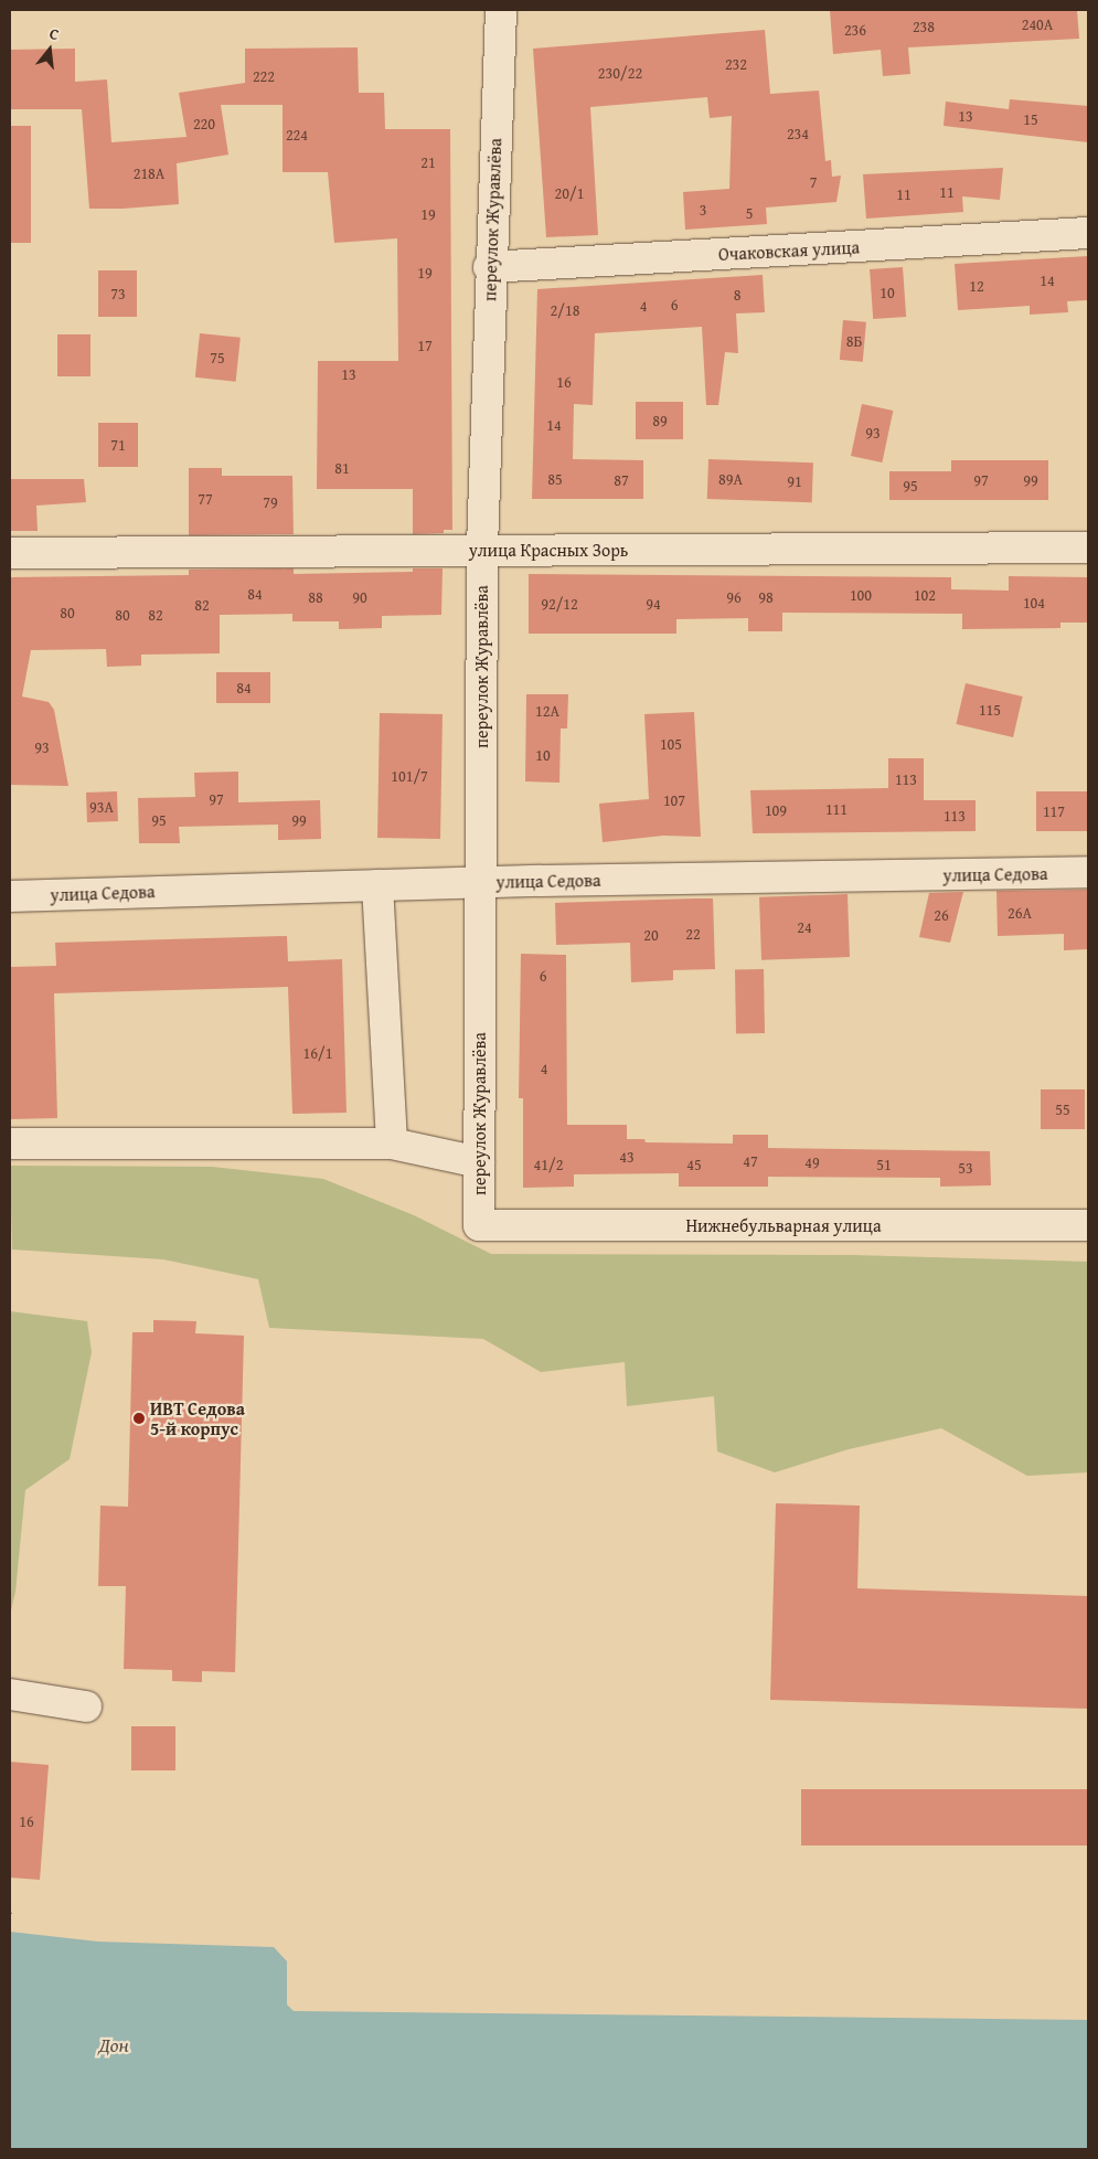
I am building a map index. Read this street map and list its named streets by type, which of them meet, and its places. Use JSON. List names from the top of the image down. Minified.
{"streets":{"street":["переулок Журавлёва","Очаковская улица","улица Красных Зорь","улица Седова","Нижнебульварная улица"]},"crossings":[["переулок Журавлёва","Очаковская улица"],["переулок Журавлёва","улица Красных Зорь"],["переулок Журавлёва","улица Седова"],["переулок Журавлёва","Нижнебульварная улица"]],"water":["Дон"],"places":["ИВТ Седова 5-й корпус"],"house_numbers":["240А","238","236","232","230/22","222","13","15","220","234","224","21","218А","7","11","20/1","11","3","5","19","19","14","12","10","73","8","6","4","2/18","8Б","17","75","13","16","89","14","93","71","81","85","89А","87","97","99","91","95","77","79","84","100","102","88","90","96","98","104","92/12","94","82","80","80","82","84","115","12А","105","93","10","101/7","113","97","107","93А","111","109","117","113","95","99","26А","26","24","22","20","6","16/1","4","55","43","47","49","41/2","45","51","53","16"],"north":"top"}
